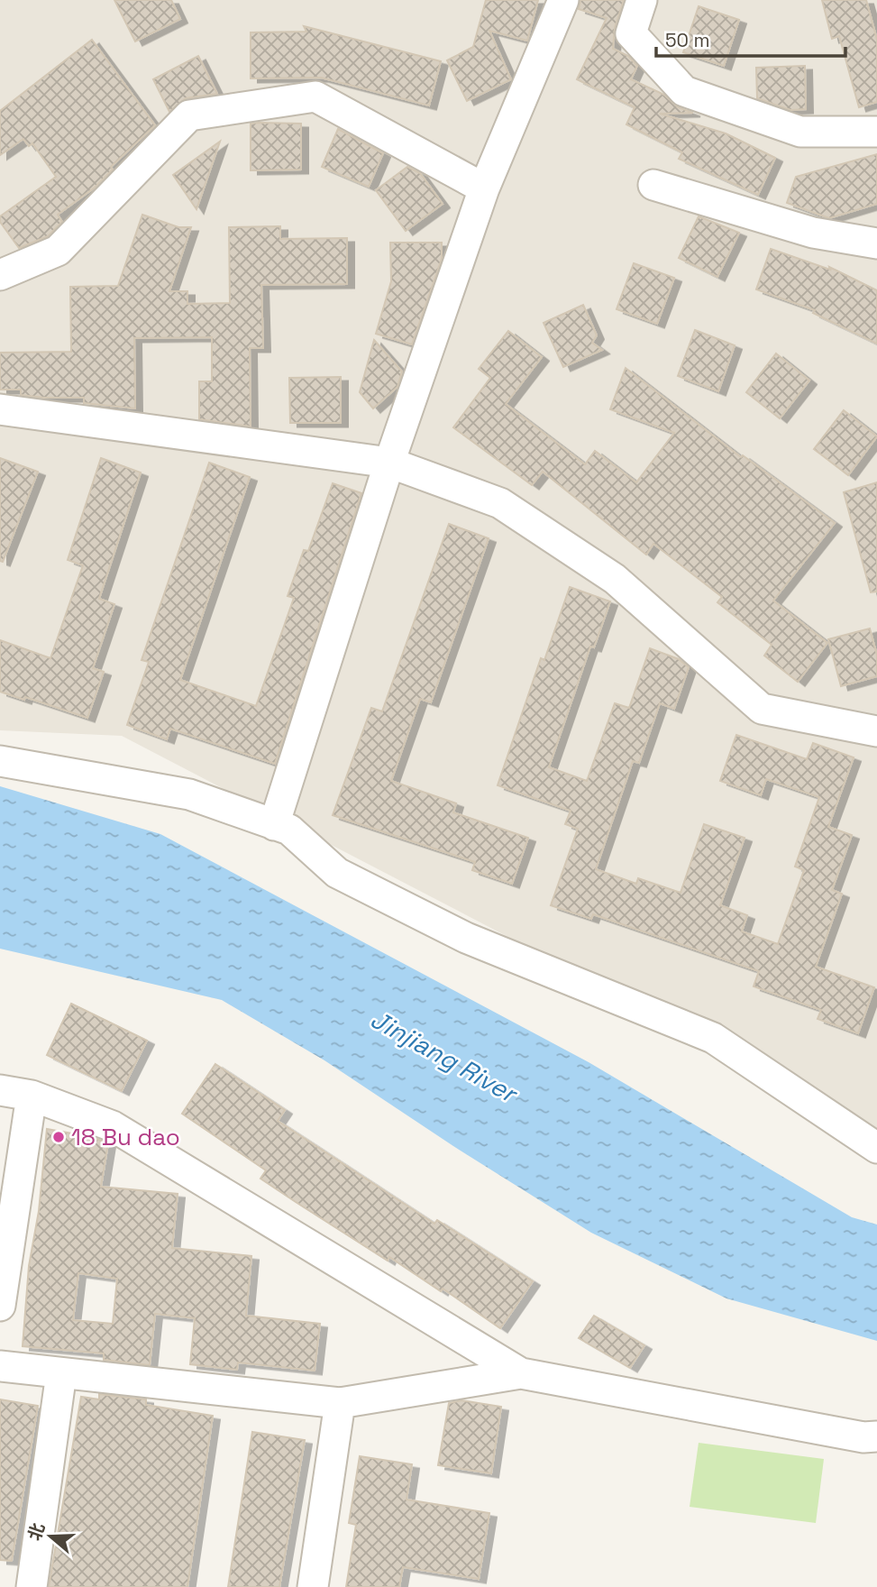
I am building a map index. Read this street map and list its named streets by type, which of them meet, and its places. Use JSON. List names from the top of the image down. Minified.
{"water":["Jinjiang River"],"places":["18 Bu dao"],"scale_bar":"50 m","north":"left"}
